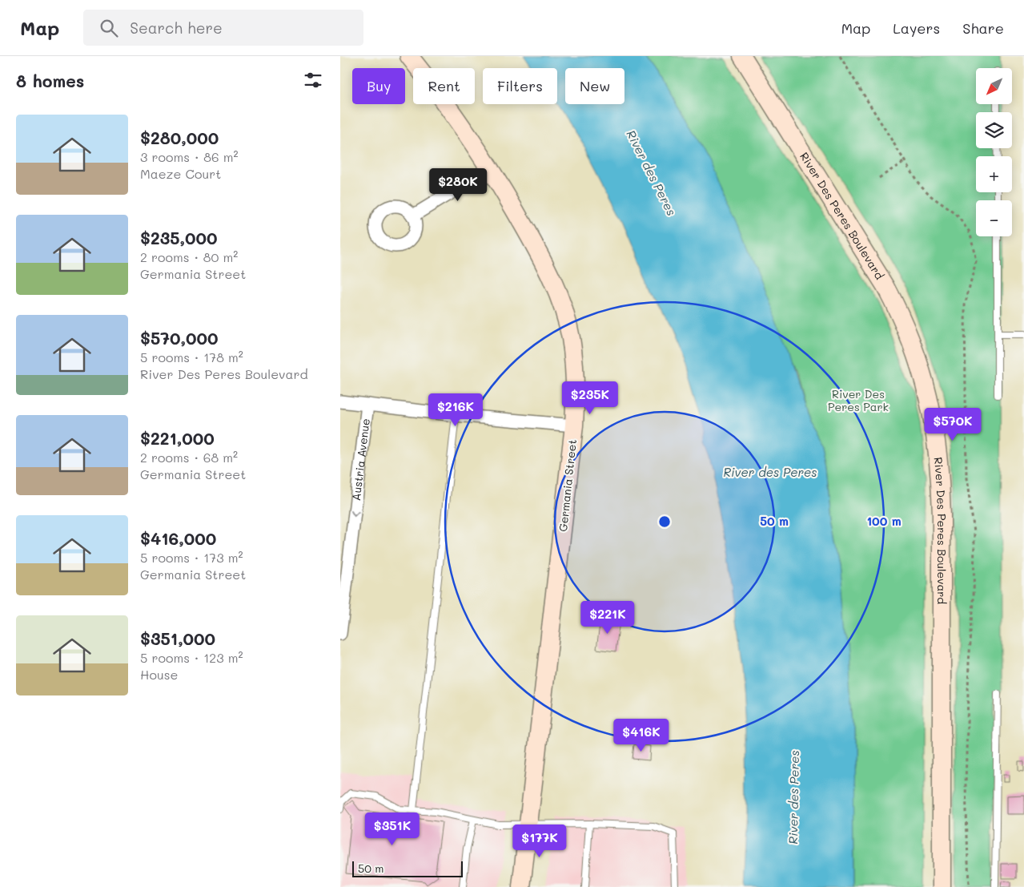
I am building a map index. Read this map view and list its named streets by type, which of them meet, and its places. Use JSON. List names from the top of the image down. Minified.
{"streets":{"main road":["River Des Peres Boulevard","Germania Street"],"street":["Austria Avenue"]},"one_way":["Austria Avenue"],"water":["River des Peres"],"parks":["River Des Peres Park"],"scale_bar":"50 m","north":"bottom left","page":{"header":"Map","search":"Search here","nav":["Map","Layers","Share"],"heading":"8 homes","map_buttons":["+","−"],"chip":["Buy","Rent","Filters","New"],"list":[{"name":"$280,000","note":"3 rooms · 86 m² · Maeze Court"},{"name":"$235,000","note":"2 rooms · 80 m² · Germania Street"},{"name":"$570,000","note":"5 rooms · 178 m² · River Des Peres Boulevard"},{"name":"$221,000","note":"2 rooms · 68 m² · Germania Street"},{"name":"$416,000","note":"5 rooms · 173 m² · Germania Street"},{"name":"$351,000","note":"5 rooms · 123 m² · House"}],"price":["$280K","$235K","$216K","$570K","$221K","$416K","$351K","$177K"],"scale":"50 m"},"rings":["50 m","100 m"]}
